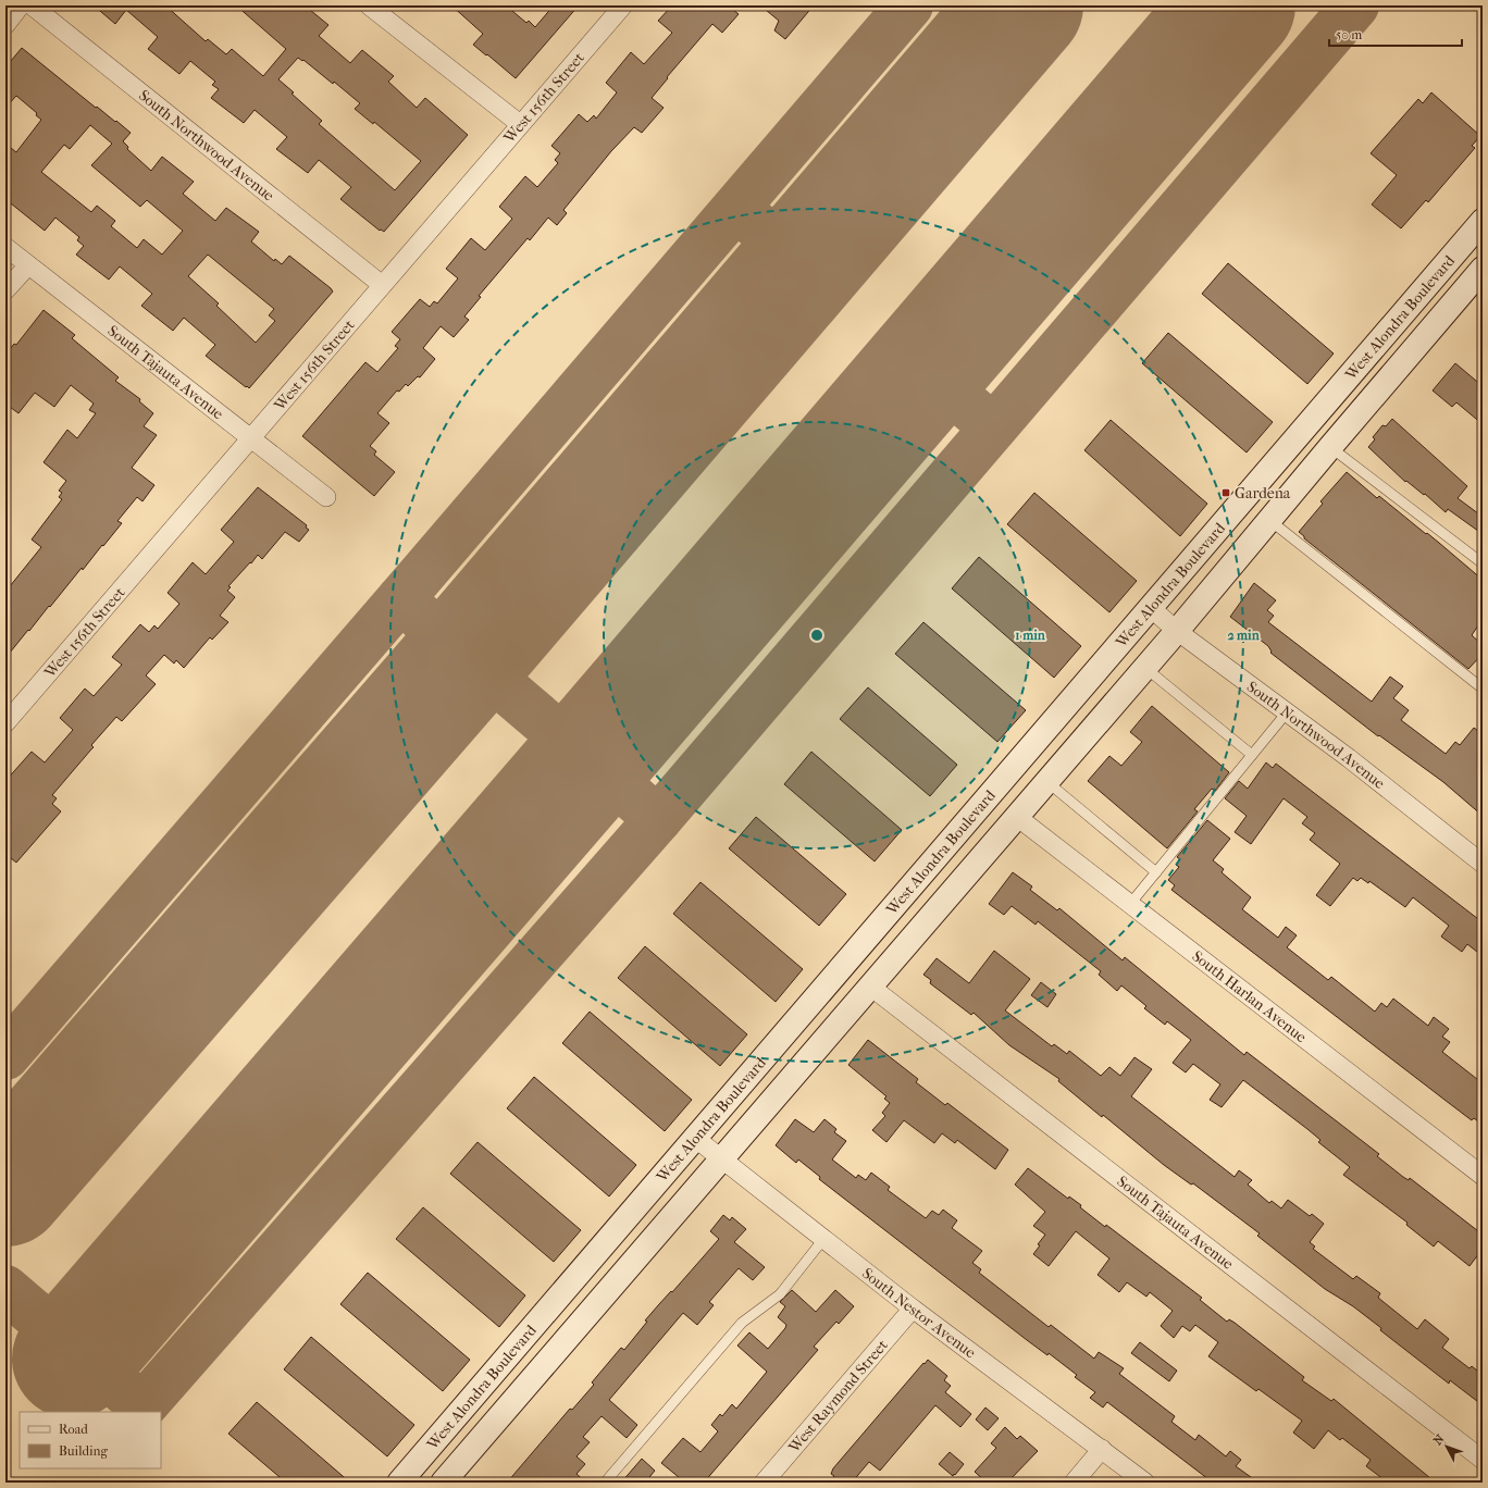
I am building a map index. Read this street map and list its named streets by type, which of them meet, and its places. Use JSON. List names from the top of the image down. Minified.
{"streets":{"main road":["West Alondra Boulevard"],"street":["West 156th Street","South Northwood Avenue","South Tajauta Avenue","South Harlan Avenue","South Nestor Avenue","West Raymond Street"]},"crossings":[["West 156th Street","South Northwood Avenue"],["West 156th Street","South Tajauta Avenue"],["South Northwood Avenue","West Alondra Boulevard"],["West Alondra Boulevard","South Tajauta Avenue"],["West Alondra Boulevard","South Harlan Avenue"],["West Alondra Boulevard","South Nestor Avenue"],["South Nestor Avenue","West Raymond Street"]],"places":{"transit":["Gardena"]},"legend":["Road","Building"],"scale_bar":"50 m","north":"top left","rings":["1 min","2 min"]}
